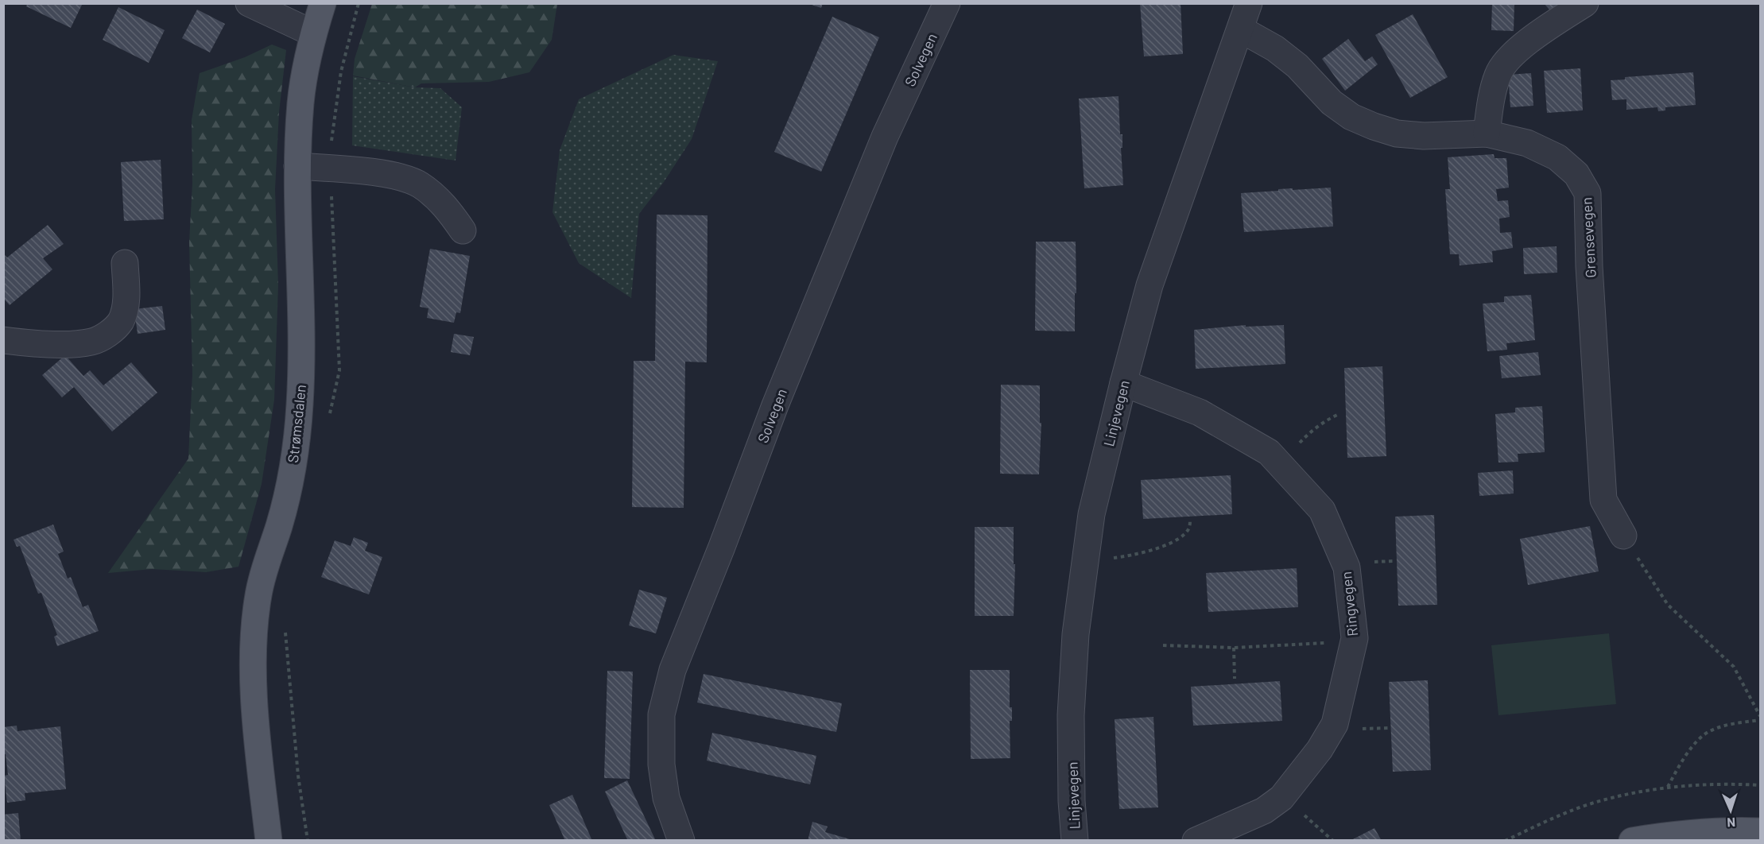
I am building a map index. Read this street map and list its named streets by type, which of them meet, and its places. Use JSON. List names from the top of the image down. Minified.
{"streets":{"main road":["Strømsdalen"],"street":["Solvegen","Grensevegen","Linjevegen","Ringvegen"]},"crossings":[["Grensevegen","Linjevegen"],["Linjevegen","Ringvegen"]],"north":"bottom"}
